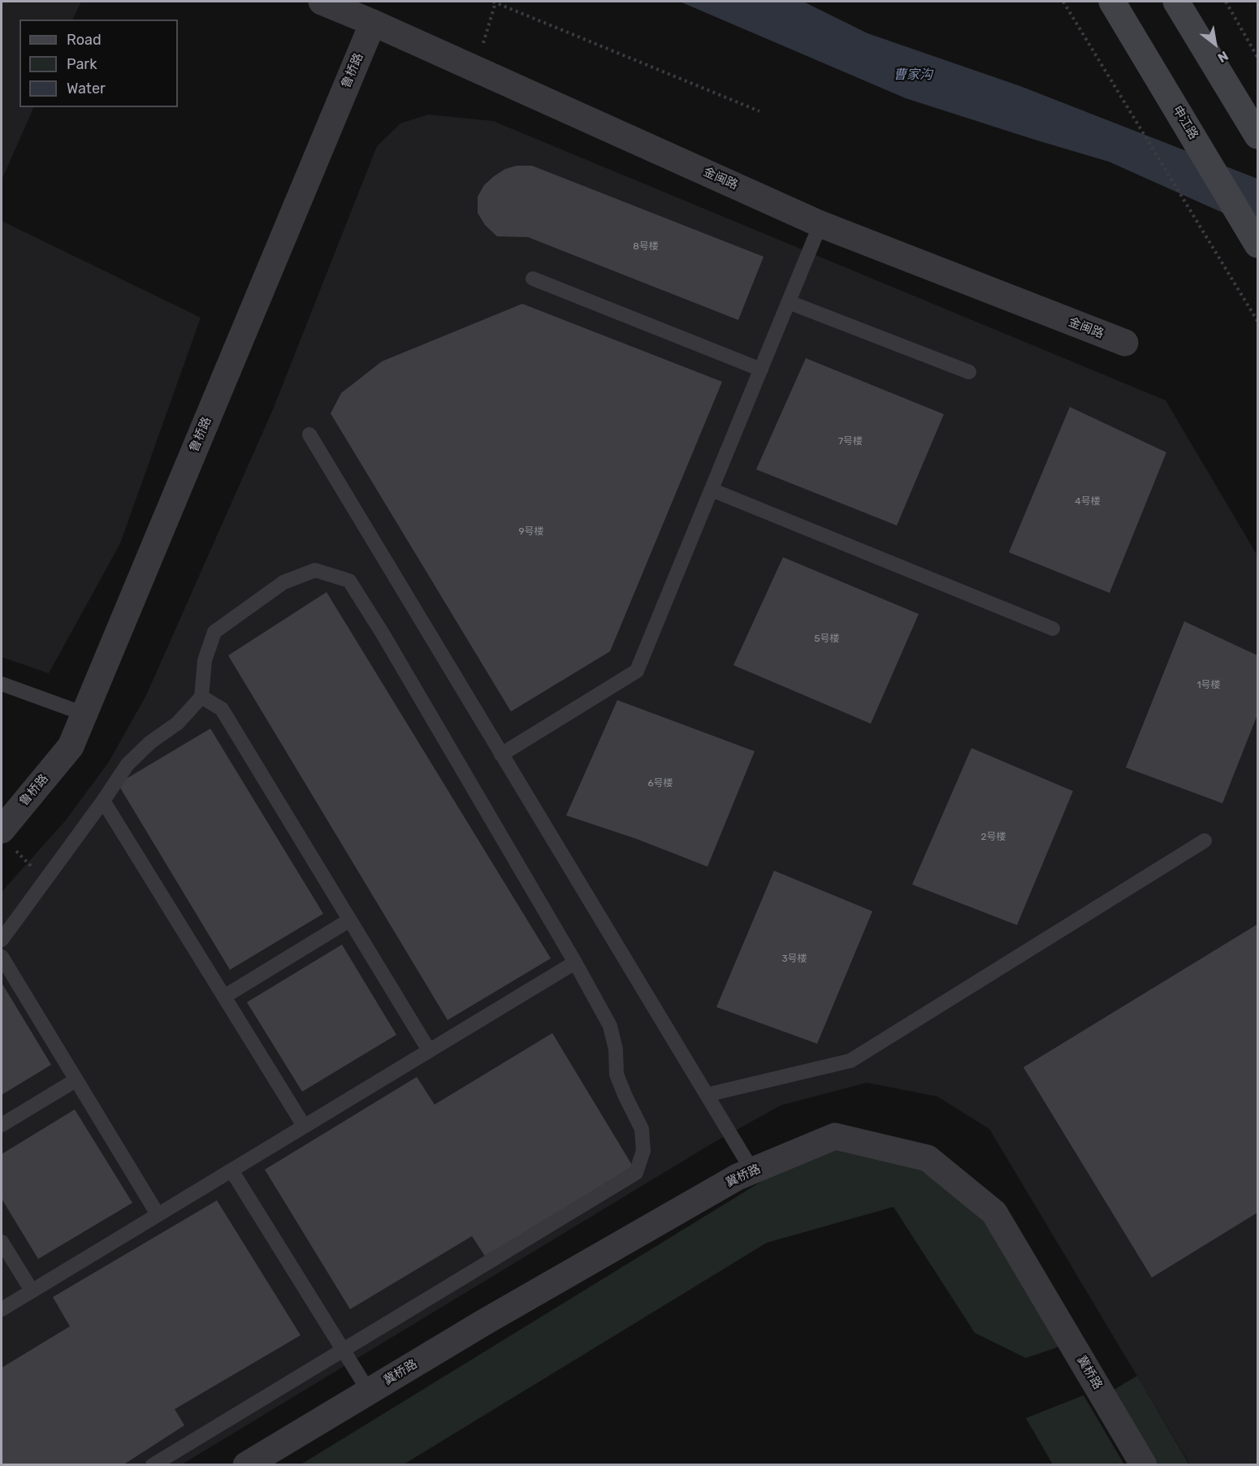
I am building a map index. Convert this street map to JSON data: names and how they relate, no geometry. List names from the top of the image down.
{
  "streets": {
    "main road": ["申江路"],
    "street": ["鲁桥路", "金闽路", "冀桥路"]
  },
  "crossings": [
    ["鲁桥路", "金闽路"]
  ],
  "water": ["曹家沟"],
  "house_numbers": [
    "8号楼",
    "7号楼",
    "4号楼",
    "9号楼",
    "5号楼",
    "1号楼",
    "6号楼",
    "2号楼",
    "3号楼"
  ],
  "legend": ["Road", "Park", "Water"],
  "north": "bottom right"
}
